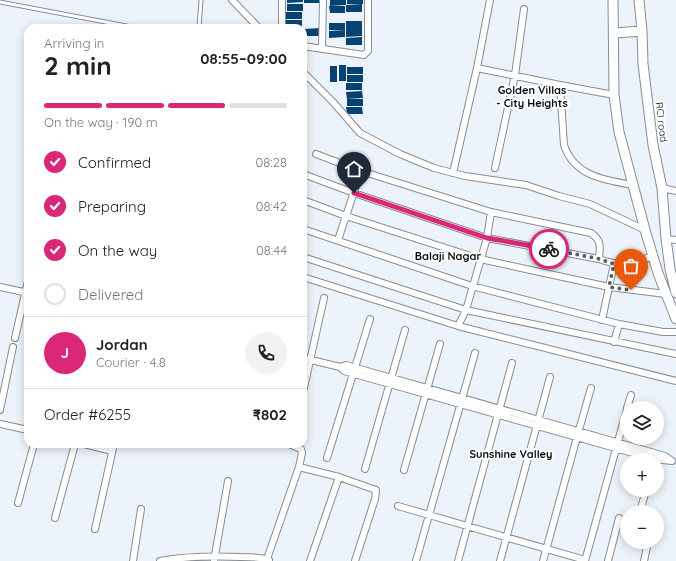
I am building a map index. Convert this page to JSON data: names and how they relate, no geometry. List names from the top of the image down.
{
  "streets": {
    "main road": ["RCI road"]
  },
  "districts": ["Golden Villas - City Heights", "Balaji Nagar", "Sunshine Valley"],
  "page": {
    "heading": ["2 min", "Arriving in", "08:55–09:00"],
    "panel": [
      "Jordan",
      "Courier · 4.8",
      "Order #6255",
      "₹802"
    ],
    "bar": "On the way · 190 m",
    "list": [
      ["Confirmed", "08:28"],
      ["Preparing", "08:42"],
      ["On the way", "08:44"],
      "Delivered"
    ],
    "round": "J",
    "map_buttons": ["+", "−"]
  }
}
